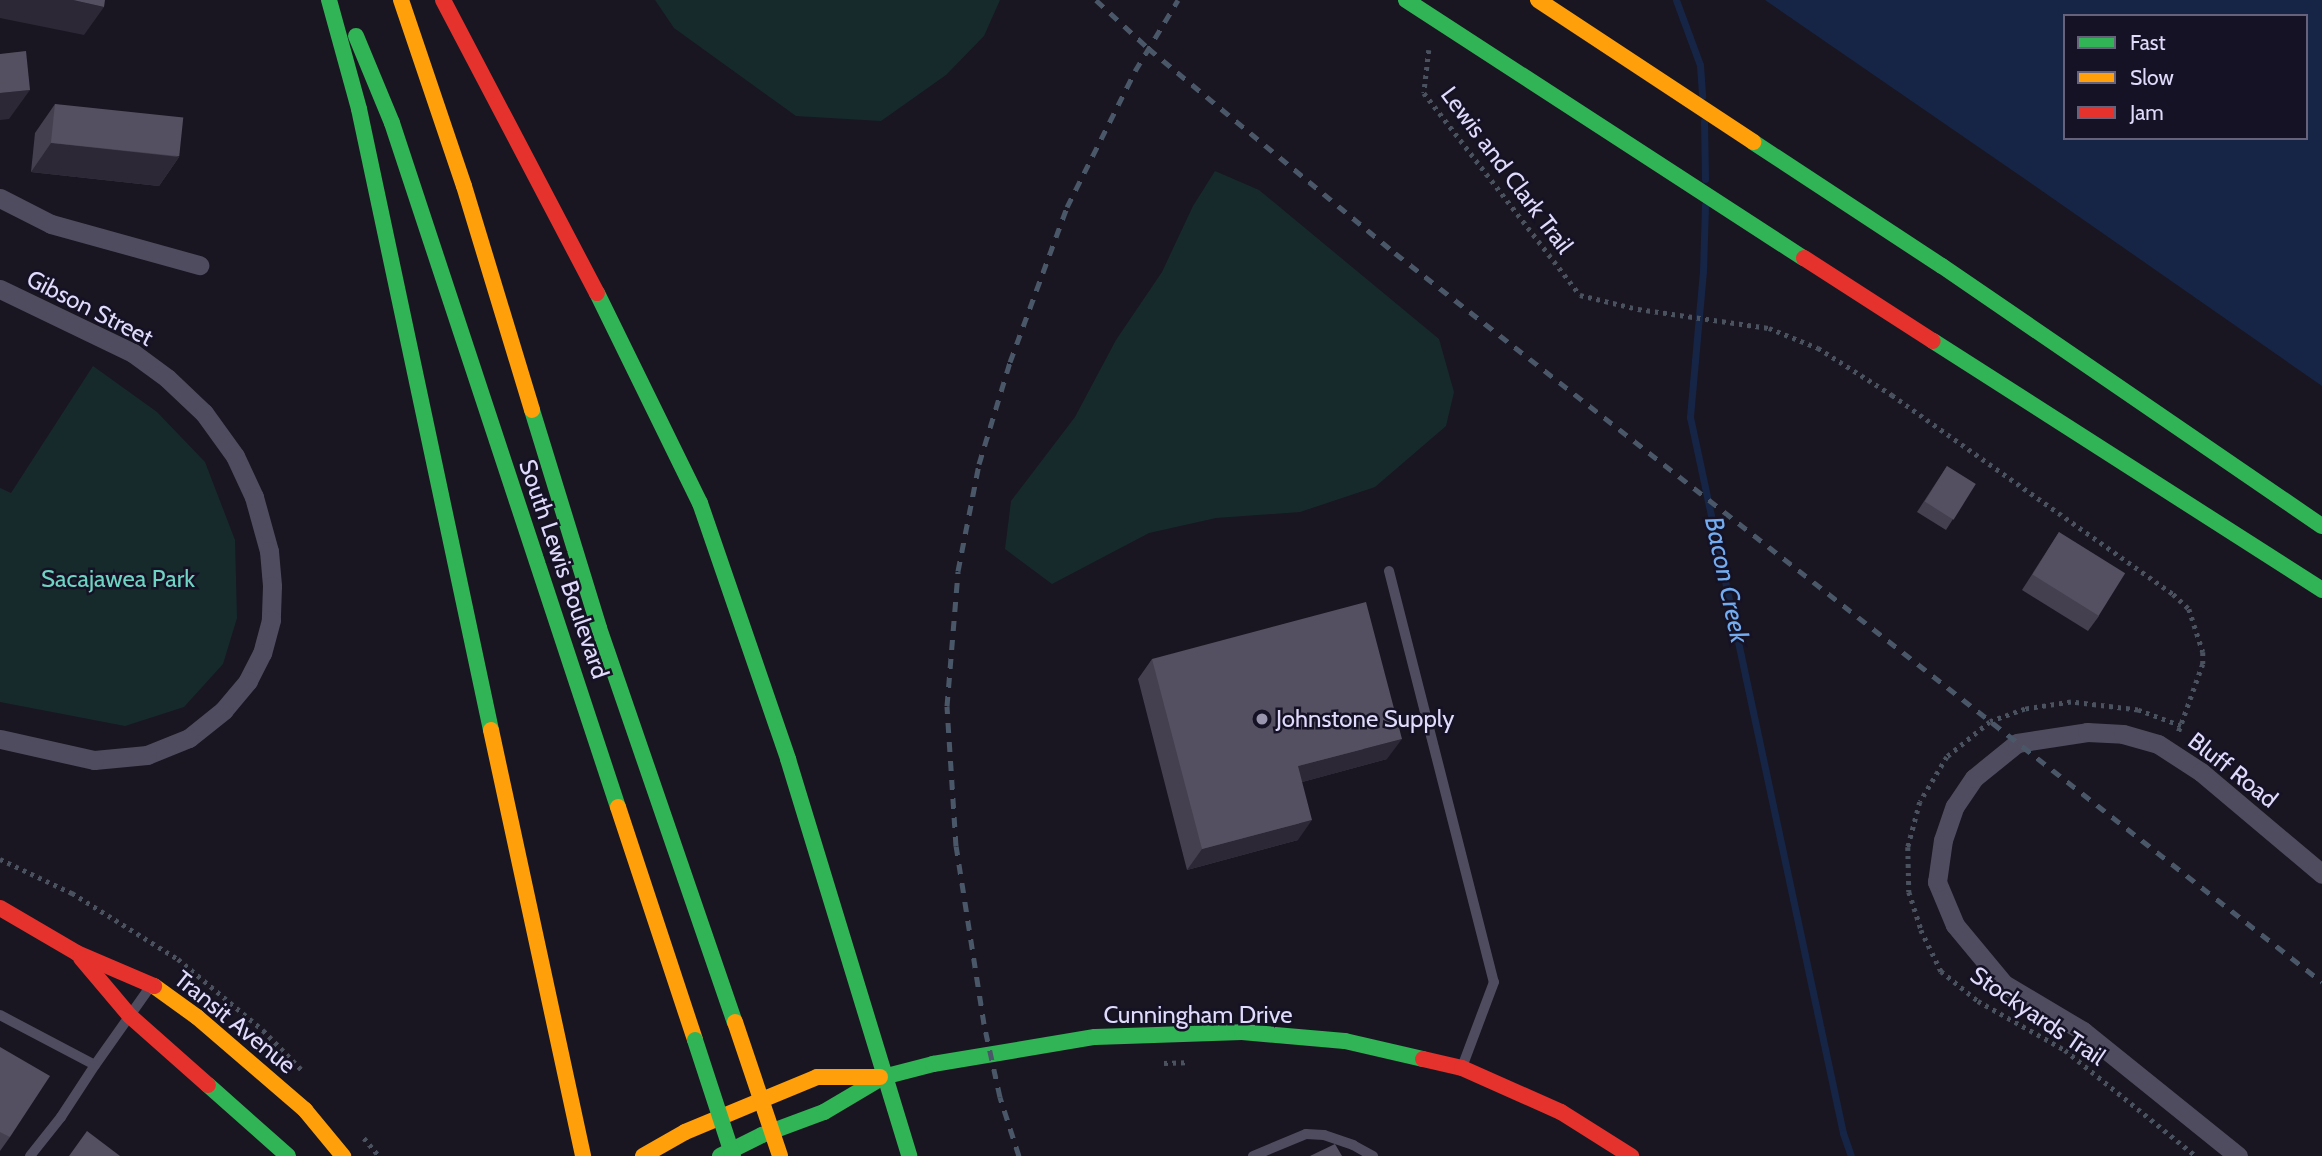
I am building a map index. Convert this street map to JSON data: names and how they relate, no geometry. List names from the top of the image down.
{
  "streets": {
    "main road": ["South Lewis Boulevard", "Cunningham Drive", "Transit Avenue"],
    "street": ["Gibson Street", "Bluff Road"],
    "path": ["Lewis and Clark Trail", "Stockyards Trail"]
  },
  "crossings": [
    ["Lewis and Clark Trail", "Stockyards Trail"]
  ],
  "water": ["Bacon Creek"],
  "parks": ["Sacajawea Park"],
  "places": ["Johnstone Supply"],
  "legend": ["Fast", "Slow", "Jam"]
}
